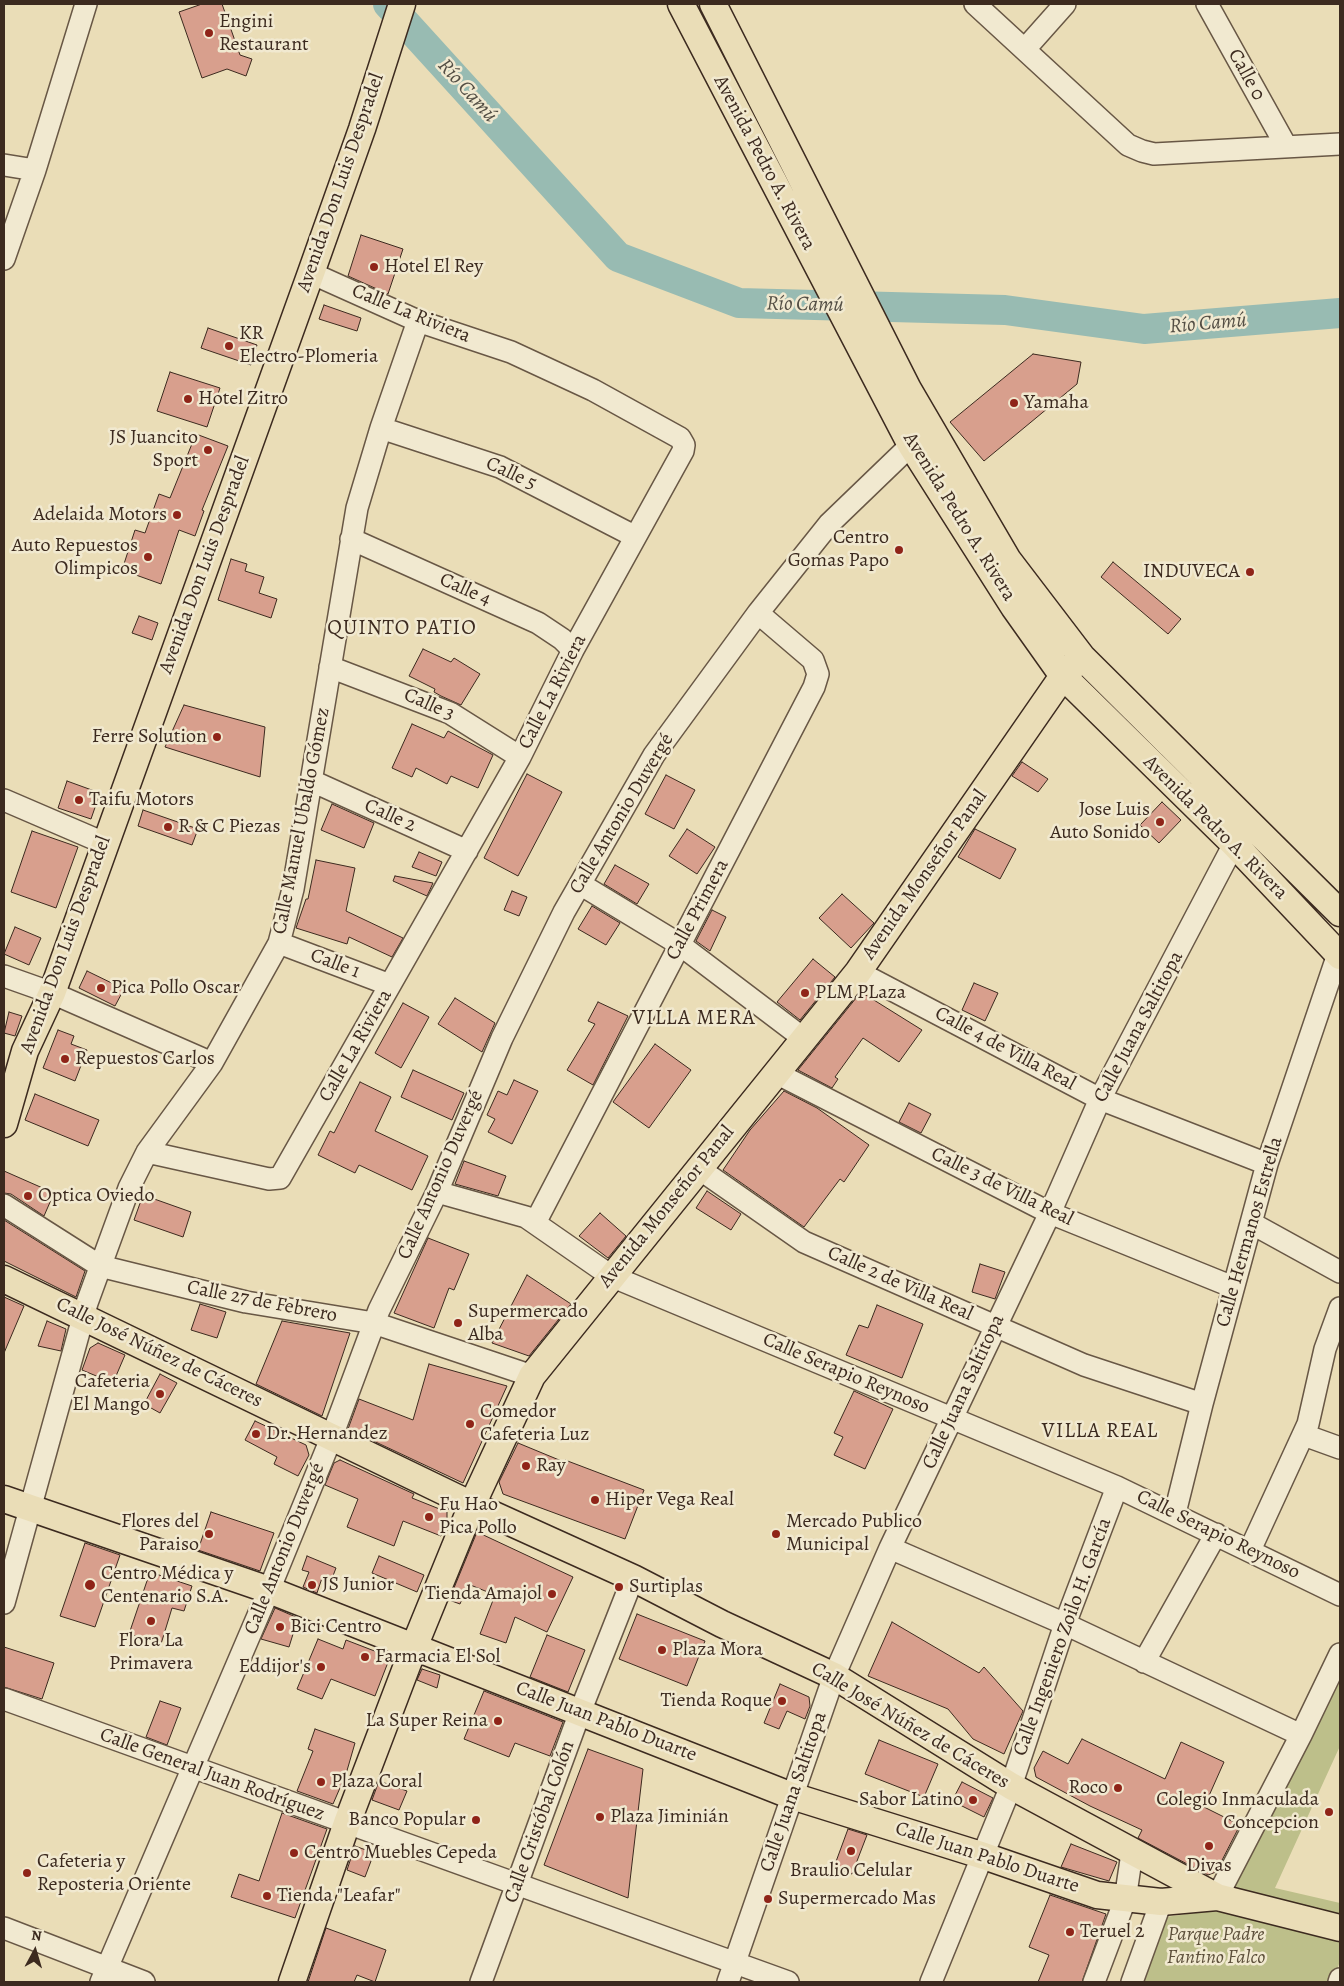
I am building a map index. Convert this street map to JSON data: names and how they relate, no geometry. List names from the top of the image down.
{
  "streets": {
    "main road": [
      "Avenida Pedro A. Rivera",
      "Avenida Don Luis Despradel",
      "Avenida Monseñor Panal",
      "Calle José Núñez de Cáceres",
      "Calle Juan Pablo Duarte"
    ],
    "street": [
      "Calle 0",
      "Calle La Riviera",
      "Calle 5",
      "Calle 4",
      "Calle 3",
      "Calle Antonio Duvergé",
      "Calle 2",
      "Calle Manuel Ubaldo Gómez",
      "Calle Primera",
      "Calle 1",
      "Calle Juana Saltitopa",
      "Calle 4 de Villa Real",
      "Calle 3 de Villa Real",
      "Calle Hermanos Estrella",
      "Calle 2 de Villa Real",
      "Calle 27 de Febrero",
      "Calle Serapio Reynoso",
      "Calle Ingeniero Zoilo H. García",
      "Calle General Juan Rodríguez",
      "Calle Cristóbal Colón"
    ]
  },
  "crossings": [
    ["Avenida Pedro A. Rivera", "Calle Antonio Duvergé"],
    ["Avenida Pedro A. Rivera", "Avenida Monseñor Panal"],
    ["Avenida Pedro A. Rivera", "Calle Juana Saltitopa"],
    ["Avenida Pedro A. Rivera", "Calle Hermanos Estrella"],
    ["Avenida Don Luis Despradel", "Calle La Riviera"],
    ["Calle La Riviera", "Calle 5"],
    ["Calle La Riviera", "Calle 4"],
    ["Calle La Riviera", "Calle 3"],
    ["Calle La Riviera", "Calle 2"],
    ["Calle La Riviera", "Calle Manuel Ubaldo Gómez"],
    ["Calle La Riviera", "Calle 1"],
    ["Calle 5", "Calle Manuel Ubaldo Gómez"],
    ["Calle 4", "Calle Manuel Ubaldo Gómez"],
    ["Calle 3", "Calle Manuel Ubaldo Gómez"],
    ["Calle Antonio Duvergé", "Calle Primera"],
    ["Calle Antonio Duvergé", "Calle 27 de Febrero"],
    ["Calle Antonio Duvergé", "Calle José Núñez de Cáceres"],
    ["Calle Antonio Duvergé", "Calle Serapio Reynoso"],
    ["Calle Antonio Duvergé", "Calle Juan Pablo Duarte"],
    ["Calle Antonio Duvergé", "Calle General Juan Rodríguez"],
    ["Calle 2", "Calle Manuel Ubaldo Gómez"],
    ["Calle Manuel Ubaldo Gómez", "Calle 1"],
    ["Calle Manuel Ubaldo Gómez", "Calle 27 de Febrero"],
    ["Calle Manuel Ubaldo Gómez", "Calle José Núñez de Cáceres"],
    ["Calle Manuel Ubaldo Gómez", "Calle Juan Pablo Duarte"],
    ["Avenida Monseñor Panal", "Calle 4 de Villa Real"],
    ["Avenida Monseñor Panal", "Calle 3 de Villa Real"],
    ["Avenida Monseñor Panal", "Calle 2 de Villa Real"],
    ["Avenida Monseñor Panal", "Calle 27 de Febrero"],
    ["Avenida Monseñor Panal", "Calle José Núñez de Cáceres"],
    ["Avenida Monseñor Panal", "Calle Serapio Reynoso"],
    ["Avenida Monseñor Panal", "Calle Juan Pablo Duarte"],
    ["Avenida Monseñor Panal", "Calle General Juan Rodríguez"],
    ["Calle Primera", "Calle Serapio Reynoso"],
    ["Calle Juana Saltitopa", "Calle 4 de Villa Real"],
    ["Calle Juana Saltitopa", "Calle 3 de Villa Real"],
    ["Calle Juana Saltitopa", "Calle 2 de Villa Real"],
    ["Calle Juana Saltitopa", "Calle José Núñez de Cáceres"],
    ["Calle Juana Saltitopa", "Calle Serapio Reynoso"],
    ["Calle Juana Saltitopa", "Calle Juan Pablo Duarte"],
    ["Calle Juana Saltitopa", "Calle General Juan Rodríguez"],
    ["Calle 4 de Villa Real", "Calle Hermanos Estrella"],
    ["Calle 3 de Villa Real", "Calle Hermanos Estrella"],
    ["Calle Hermanos Estrella", "Calle 2 de Villa Real"],
    ["Calle Hermanos Estrella", "Calle Serapio Reynoso"],
    ["Calle José Núñez de Cáceres", "Calle Ingeniero Zoilo H. García"],
    ["Calle José Núñez de Cáceres", "Calle Juan Pablo Duarte"],
    ["Calle José Núñez de Cáceres", "Calle Cristóbal Colón"],
    ["Calle Serapio Reynoso", "Calle Ingeniero Zoilo H. García"],
    ["Calle Ingeniero Zoilo H. García", "Calle Juan Pablo Duarte"],
    ["Calle Juan Pablo Duarte", "Calle Cristóbal Colón"],
    ["Calle General Juan Rodríguez", "Calle Cristóbal Colón"]
  ],
  "districts": ["QUINTO PATIO", "VILLA MERA", "VILLA REAL"],
  "water": ["Río Camú"],
  "parks": ["Parque Padre Fantino Falco"],
  "places": [
    "Engini Restaurant",
    "Hotel El Rey",
    "KR Electro-Plomeria",
    "Hotel Zitro",
    "Yamaha",
    "JS Juancito Sport",
    "Adelaida Motors",
    "Centro Gomas Papo",
    "Auto Repuestos Olimpicos",
    "INDUVECA",
    "Ferre Solution",
    "Taifu Motors",
    "Jose Luis Auto Sonido",
    "R & C Piezas",
    "Pica Pollo Oscar",
    "PLM PLaza",
    "Repuestos Carlos",
    "Optica Oviedo",
    "Supermercado Alba",
    "Cafeteria El Mango",
    "Comedor Cafeteria Luz",
    "Dr. Hernandez",
    "Ray",
    "Hiper Vega Real",
    "Fu Hao Pica Pollo",
    "Flores del Paraiso",
    "Mercado Publico Municipal",
    "Centro Médica y Centenario S.A.",
    "JS Junior",
    "Surtiplas",
    "Tienda Amajol",
    "Flora La Primavera",
    "Bici Centro",
    "Plaza Mora",
    "Farmacia El Sol",
    "Eddijor's",
    "Tienda Roque",
    "La Super Reina",
    "Plaza Coral",
    "Roco",
    "Sabor Latino",
    "Colegio Inmaculada Concepcion",
    "Plaza Jiminián",
    "Banco Popular",
    "Divas",
    "Braulio Celular",
    "Centro Muebles Cepeda",
    "Cafeteria y Reposteria Oriente",
    "Tienda \"Leafar\"",
    "Supermercado Mas",
    "Teruel 2"
  ],
  "north": "top"
}
